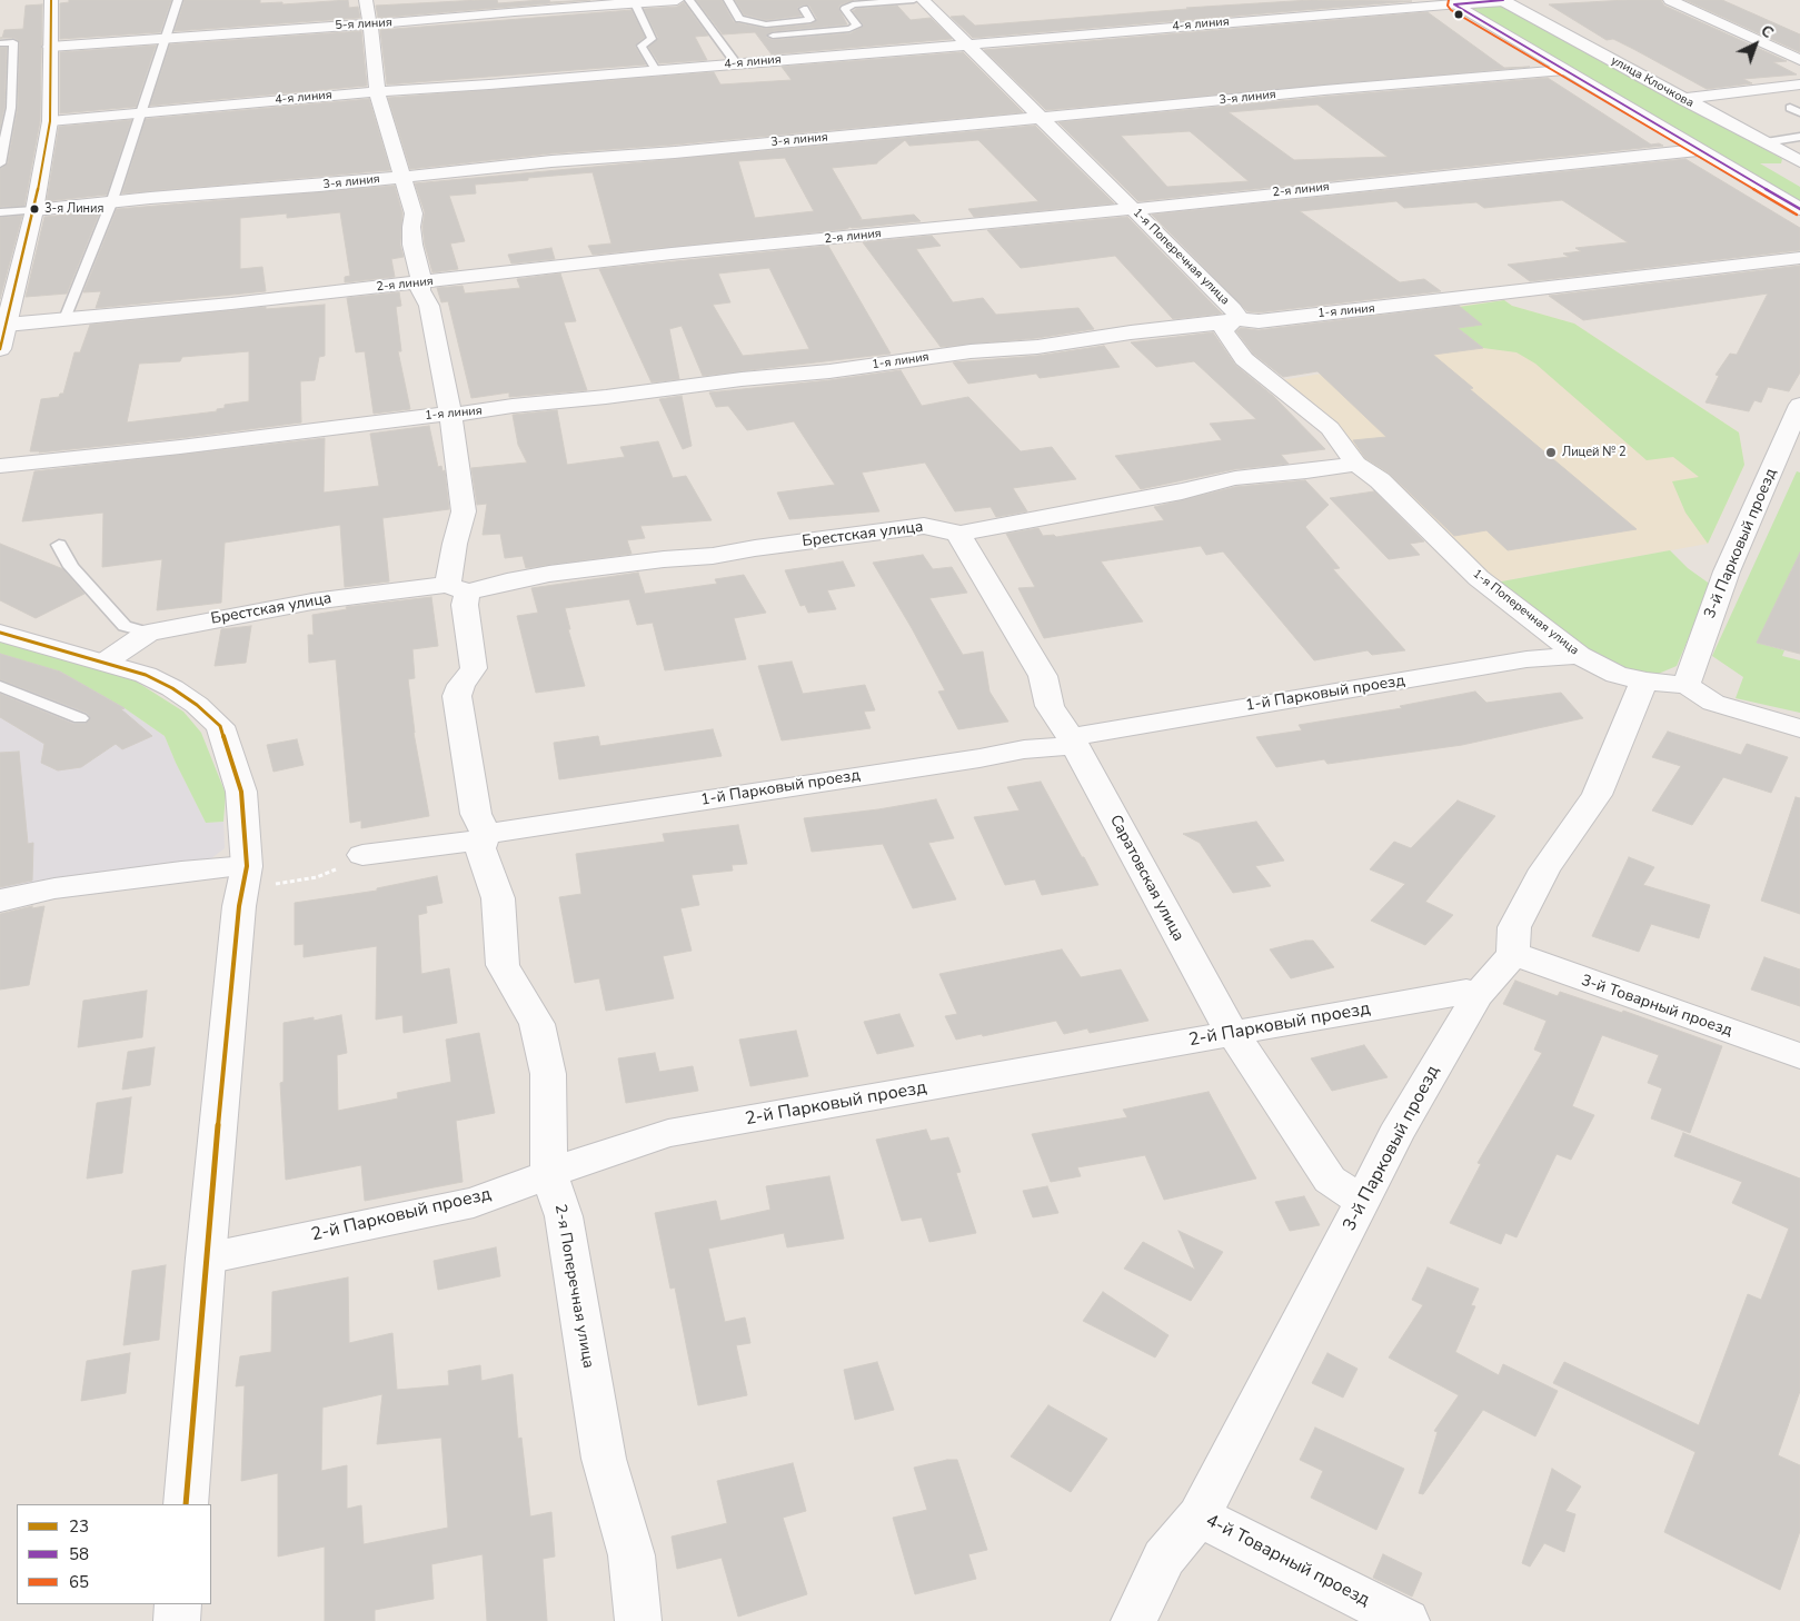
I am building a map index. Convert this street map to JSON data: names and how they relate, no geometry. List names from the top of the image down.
{
  "streets": {
    "street": [
      "5-я линия",
      "4-я линия",
      "улица Клочкова",
      "3-я линия",
      "2-я линия",
      "1-я Поперечная улица",
      "1-я линия",
      "Брестская улица",
      "3-й Парковый проезд",
      "1-й Парковый проезд",
      "Саратовская улица",
      "3-й Товарный проезд",
      "2-й Парковый проезд",
      "2-я Поперечная улица",
      "4-й Товарный проезд"
    ]
  },
  "crossings": [
    ["5-я линия", "2-я Поперечная улица"],
    ["4-я линия", "улица Клочкова"],
    ["4-я линия", "1-я Поперечная улица"],
    ["4-я линия", "2-я Поперечная улица"],
    ["3-я линия", "1-я Поперечная улица"],
    ["3-я линия", "2-я Поперечная улица"],
    ["2-я линия", "1-я Поперечная улица"],
    ["2-я линия", "2-я Поперечная улица"],
    ["1-я Поперечная улица", "1-я линия"],
    ["1-я Поперечная улица", "Брестская улица"],
    ["1-я Поперечная улица", "3-й Парковый проезд"],
    ["1-я Поперечная улица", "1-й Парковый проезд"],
    ["1-я линия", "2-я Поперечная улица"],
    ["Брестская улица", "Саратовская улица"],
    ["Брестская улица", "2-я Поперечная улица"],
    ["3-й Парковый проезд", "Саратовская улица"],
    ["3-й Парковый проезд", "3-й Товарный проезд"],
    ["3-й Парковый проезд", "2-й Парковый проезд"],
    ["3-й Парковый проезд", "4-й Товарный проезд"],
    ["1-й Парковый проезд", "Саратовская улица"],
    ["1-й Парковый проезд", "2-я Поперечная улица"],
    ["Саратовская улица", "2-й Парковый проезд"],
    ["2-й Парковый проезд", "2-я Поперечная улица"]
  ],
  "places": ["3-я Линия", "Лицей № 2"],
  "lines": ["transit line 23", "transit line 58", "transit line 65"],
  "legend": ["23", "58", "65"],
  "north": "top right"
}
